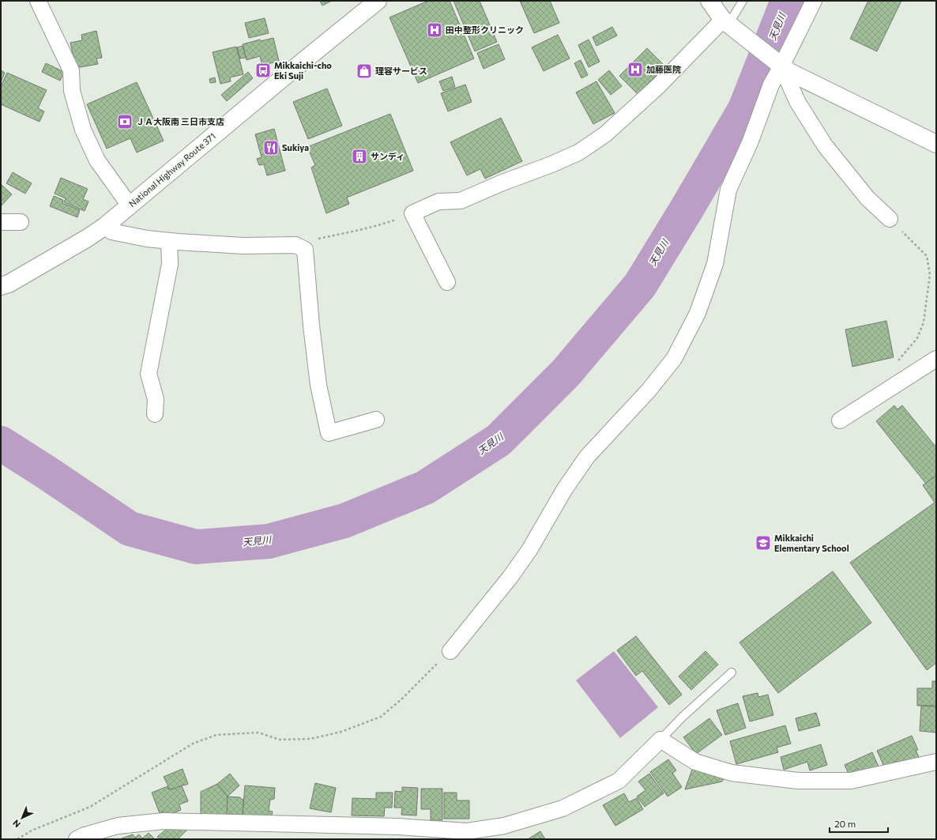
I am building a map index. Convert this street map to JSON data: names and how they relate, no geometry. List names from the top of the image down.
{
  "streets": {
    "main road": ["National Highway Route 371"]
  },
  "water": ["天見川"],
  "places": {
    "hospital": ["田中整形クリニック", "加藤医院"],
    "bus stop": ["Mikkaichi-cho Eki Suji"],
    "shop": ["理容サービス"],
    "bank": ["ＪＡ大阪南 三日市支店"],
    "restaurant": ["Sukiya"],
    "building": ["サンディ"],
    "school or university": ["Mikkaichi Elementary School"]
  },
  "scale_bar": "20 m",
  "north": "bottom left"
}
